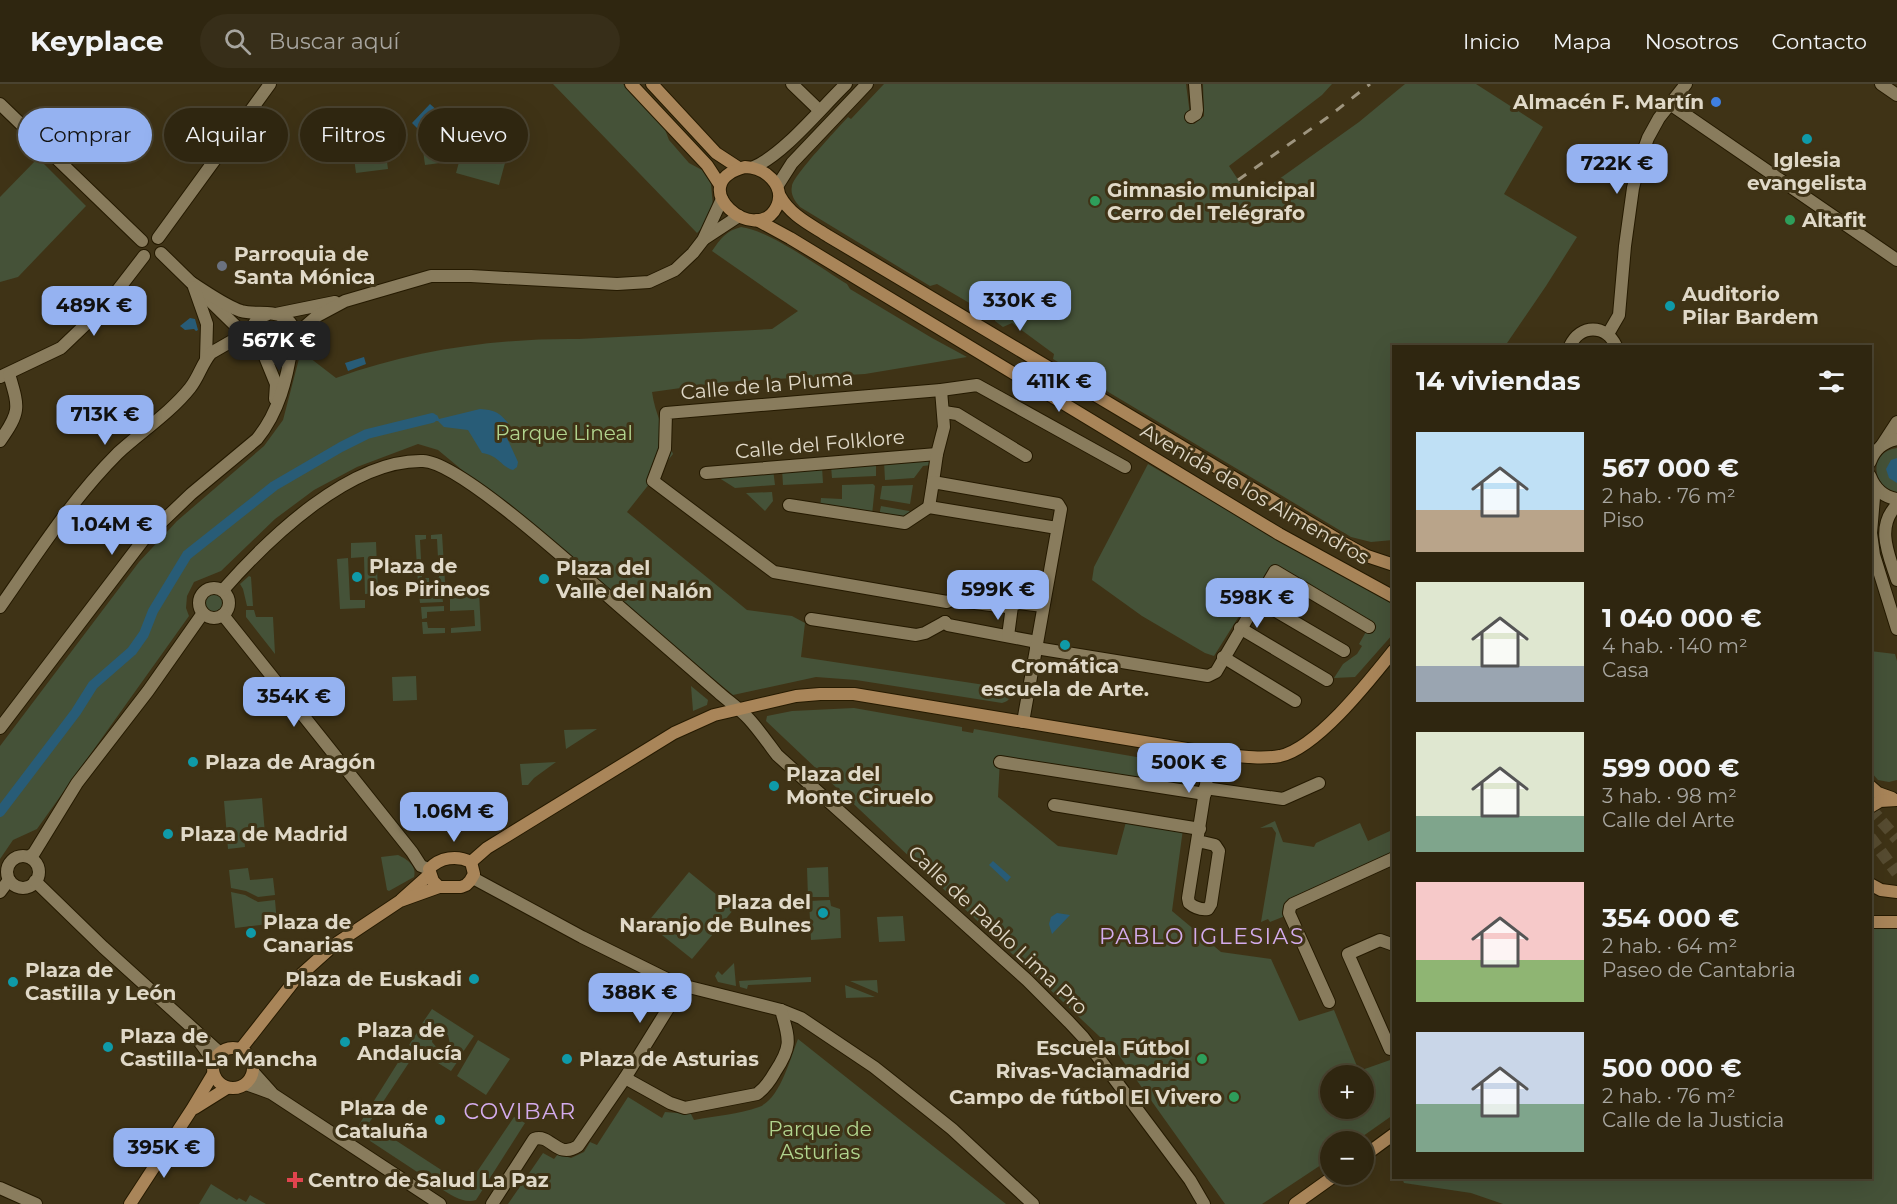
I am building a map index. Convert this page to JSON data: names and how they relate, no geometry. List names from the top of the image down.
{
  "streets": {
    "street": [
      "Calle de la Pluma",
      "Calle del Folklore",
      "Avenida de los Almendros",
      "Calle de Pablo Lima Pro"
    ]
  },
  "districts": ["PABLO IGLESIAS", "COVIBAR"],
  "parks": ["Parque Lineal", "Parque de Asturias"],
  "places": {
    "other": [
      "Almacén F. Martín",
      "Iglesia evangelista",
      "Gimnasio municipal Cerro del Telégrafo",
      "Altafit",
      "Parroquia de Santa Mónica",
      "Auditorio Pilar Bardem",
      "Plaza de los Pirineos",
      "Plaza del Valle del Nalón",
      "Cromática escuela de Arte.",
      "Plaza de Aragón",
      "Plaza del Monte Ciruelo",
      "Plaza de Madrid",
      "Plaza del Naranjo de Bulnes",
      "Plaza de Canarias",
      "Plaza de Euskadi",
      "Plaza de Castilla y León",
      "Plaza de Andalucía",
      "Plaza de Castilla-La Mancha",
      "Plaza de Asturias",
      "Escuela Fútbol Rivas-Vaciamadrid",
      "Campo de fútbol El Vivero",
      "Plaza de Cataluña"
    ],
    "health": ["Centro de Salud La Paz"]
  },
  "page": {
    "header": "Keyplace",
    "search": "Buscar aquí",
    "nav": [
      "Inicio",
      "Mapa",
      "Nosotros",
      "Contacto"
    ],
    "chip": [
      "Comprar",
      "Alquilar",
      "Filtros",
      "Nuevo"
    ],
    "price": [
      "722K €",
      "330K €",
      "489K €",
      "567K €",
      "411K €",
      "713K €",
      "1.04M €",
      "599K €",
      "598K €",
      "354K €",
      "500K €",
      "1.06M €",
      "388K €",
      "395K €"
    ],
    "heading": "14 viviendas",
    "list": [
      {
        "name": "567 000 €",
        "note": "2 hab. · 76 m² · Piso"
      },
      {
        "name": "1 040 000 €",
        "note": "4 hab. · 140 m² · Casa"
      },
      {
        "name": "599 000 €",
        "note": "3 hab. · 98 m² · Calle del Arte"
      },
      {
        "name": "354 000 €",
        "note": "2 hab. · 64 m² · Paseo de Cantabria"
      },
      {
        "name": "500 000 €",
        "note": "2 hab. · 76 m² · Calle de la Justicia"
      }
    ],
    "map_buttons": ["+", "−"]
  }
}
